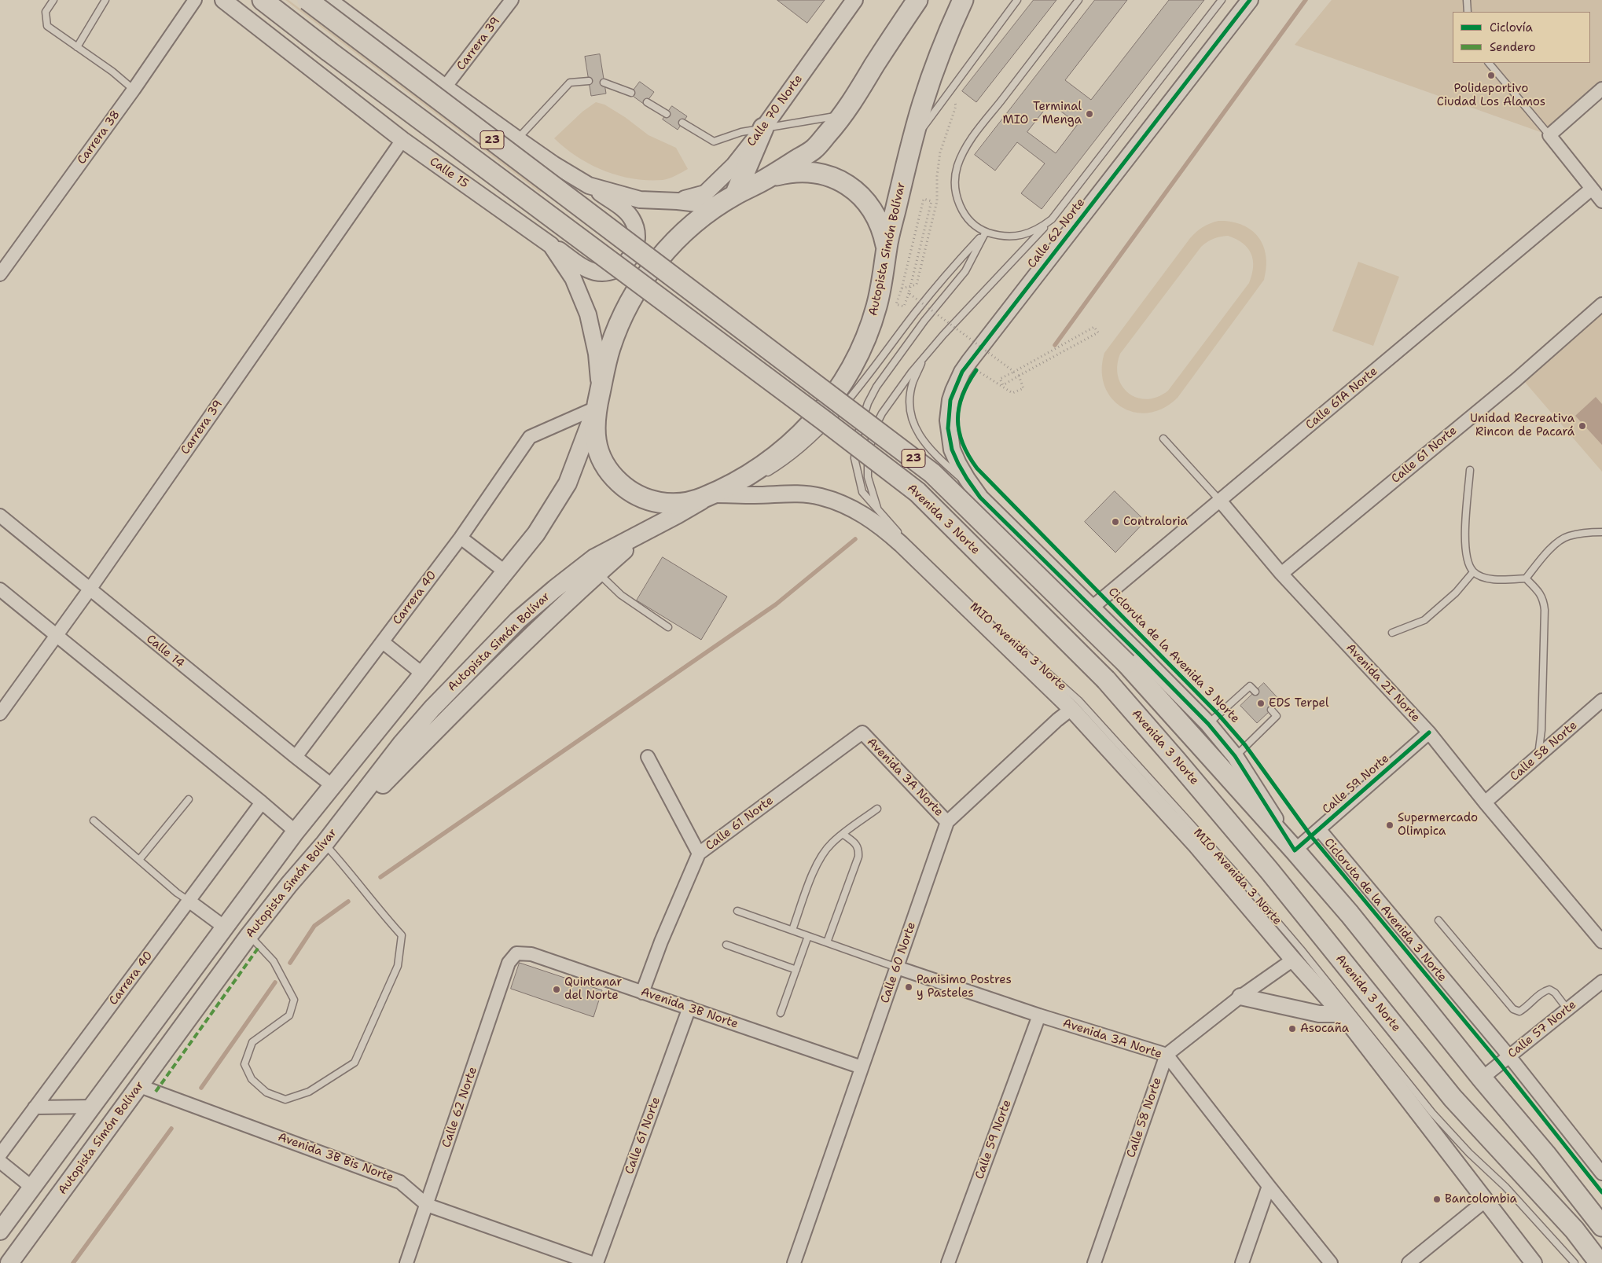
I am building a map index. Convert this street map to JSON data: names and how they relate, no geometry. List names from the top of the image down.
{
  "streets": {
    "main road": ["23", "Autopista Simón Bolívar", "Avenida 3 Norte"],
    "street": [
      "Carrera 39",
      "Calle 70 Norte",
      "Carrera 38",
      "Calle 15",
      "Calle 62 Norte",
      "Calle 61A Norte",
      "Calle 61 Norte",
      "Carrera 40",
      "Calle 14",
      "Avenida 2I Norte",
      "Calle 58 Norte",
      "Avenida 3A Norte",
      "Calle 59 Norte",
      "Calle 60 Norte",
      "Avenida 3B Norte",
      "Calle 57 Norte",
      "Avenida 3B Bis Norte"
    ],
    "lane": ["MIO Avenida 3 Norte"],
    "cycle path": ["Cicloruta de la Avenida 3 Norte"]
  },
  "crossings": [
    ["Carrera 39", "Calle 15"],
    ["Carrera 39", "Calle 14"],
    ["23", "Calle 59 Norte"],
    ["Calle 15", "Autopista Simón Bolívar"],
    ["Calle 15", "Carrera 40"],
    ["Calle 62 Norte", "Avenida 3B Norte"],
    ["Calle 62 Norte", "Avenida 3B Bis Norte"],
    ["Autopista Simón Bolívar", "Carrera 40"],
    ["Autopista Simón Bolívar", "Calle 14"],
    ["Autopista Simón Bolívar", "Avenida 3B Bis Norte"],
    ["Calle 61A Norte", "Avenida 2I Norte"],
    ["Calle 61 Norte", "Avenida 2I Norte"],
    ["Calle 61 Norte", "Avenida 3A Norte"],
    ["Calle 61 Norte", "Avenida 3B Norte"],
    ["Carrera 40", "Calle 14"],
    ["Avenida 2I Norte", "Calle 58 Norte"],
    ["Avenida 2I Norte", "Calle 59 Norte"],
    ["Calle 58 Norte", "Avenida 3A Norte"],
    ["Avenida 3A Norte", "Calle 59 Norte"],
    ["Avenida 3A Norte", "Calle 60 Norte"],
    ["Calle 60 Norte", "Avenida 3B Norte"]
  ],
  "places": [
    "Polideportivo Ciudad Los Alamos",
    "Terminal MIO - Menga",
    "Unidad Recreativa Rincon de Pacará",
    "Contraloria",
    "EDS Terpel",
    "Supermercado Olimpica",
    "Panisimo Postres y Pasteles",
    "Quintanar del Norte",
    "Asocaña",
    "Bancolombia"
  ],
  "legend": ["Ciclovía", "Sendero"]
}
